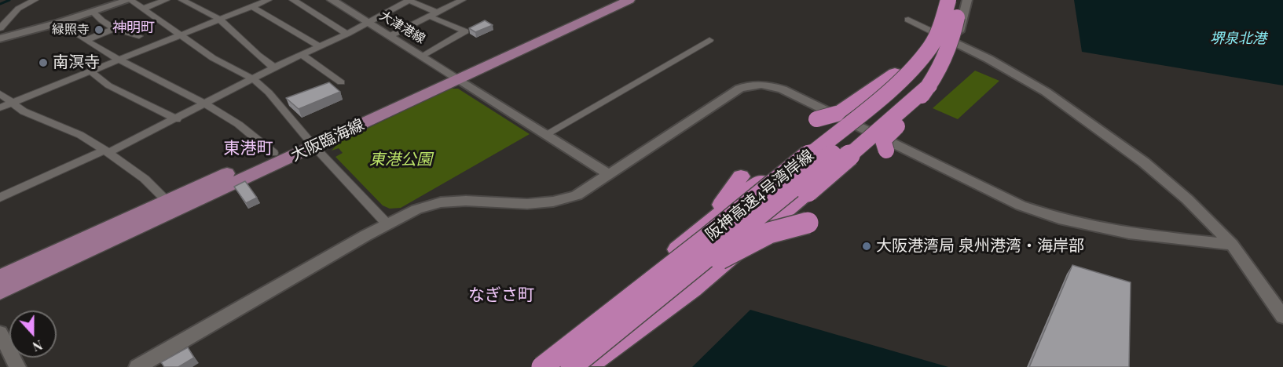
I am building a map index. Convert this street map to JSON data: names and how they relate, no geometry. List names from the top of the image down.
{
  "streets": {
    "highway": ["阪神高速4号湾岸線"],
    "main road": ["大津港線", "大阪臨海線"]
  },
  "crossings": [
    ["大津港線", "大阪臨海線"]
  ],
  "districts": ["神明町", "東港町", "なぎさ町"],
  "water": ["堺泉北港"],
  "parks": ["東港公園"],
  "places": ["緑照寺", "南溟寺", "大阪港湾局 泉州港湾・海岸部"],
  "north": "bottom"
}
